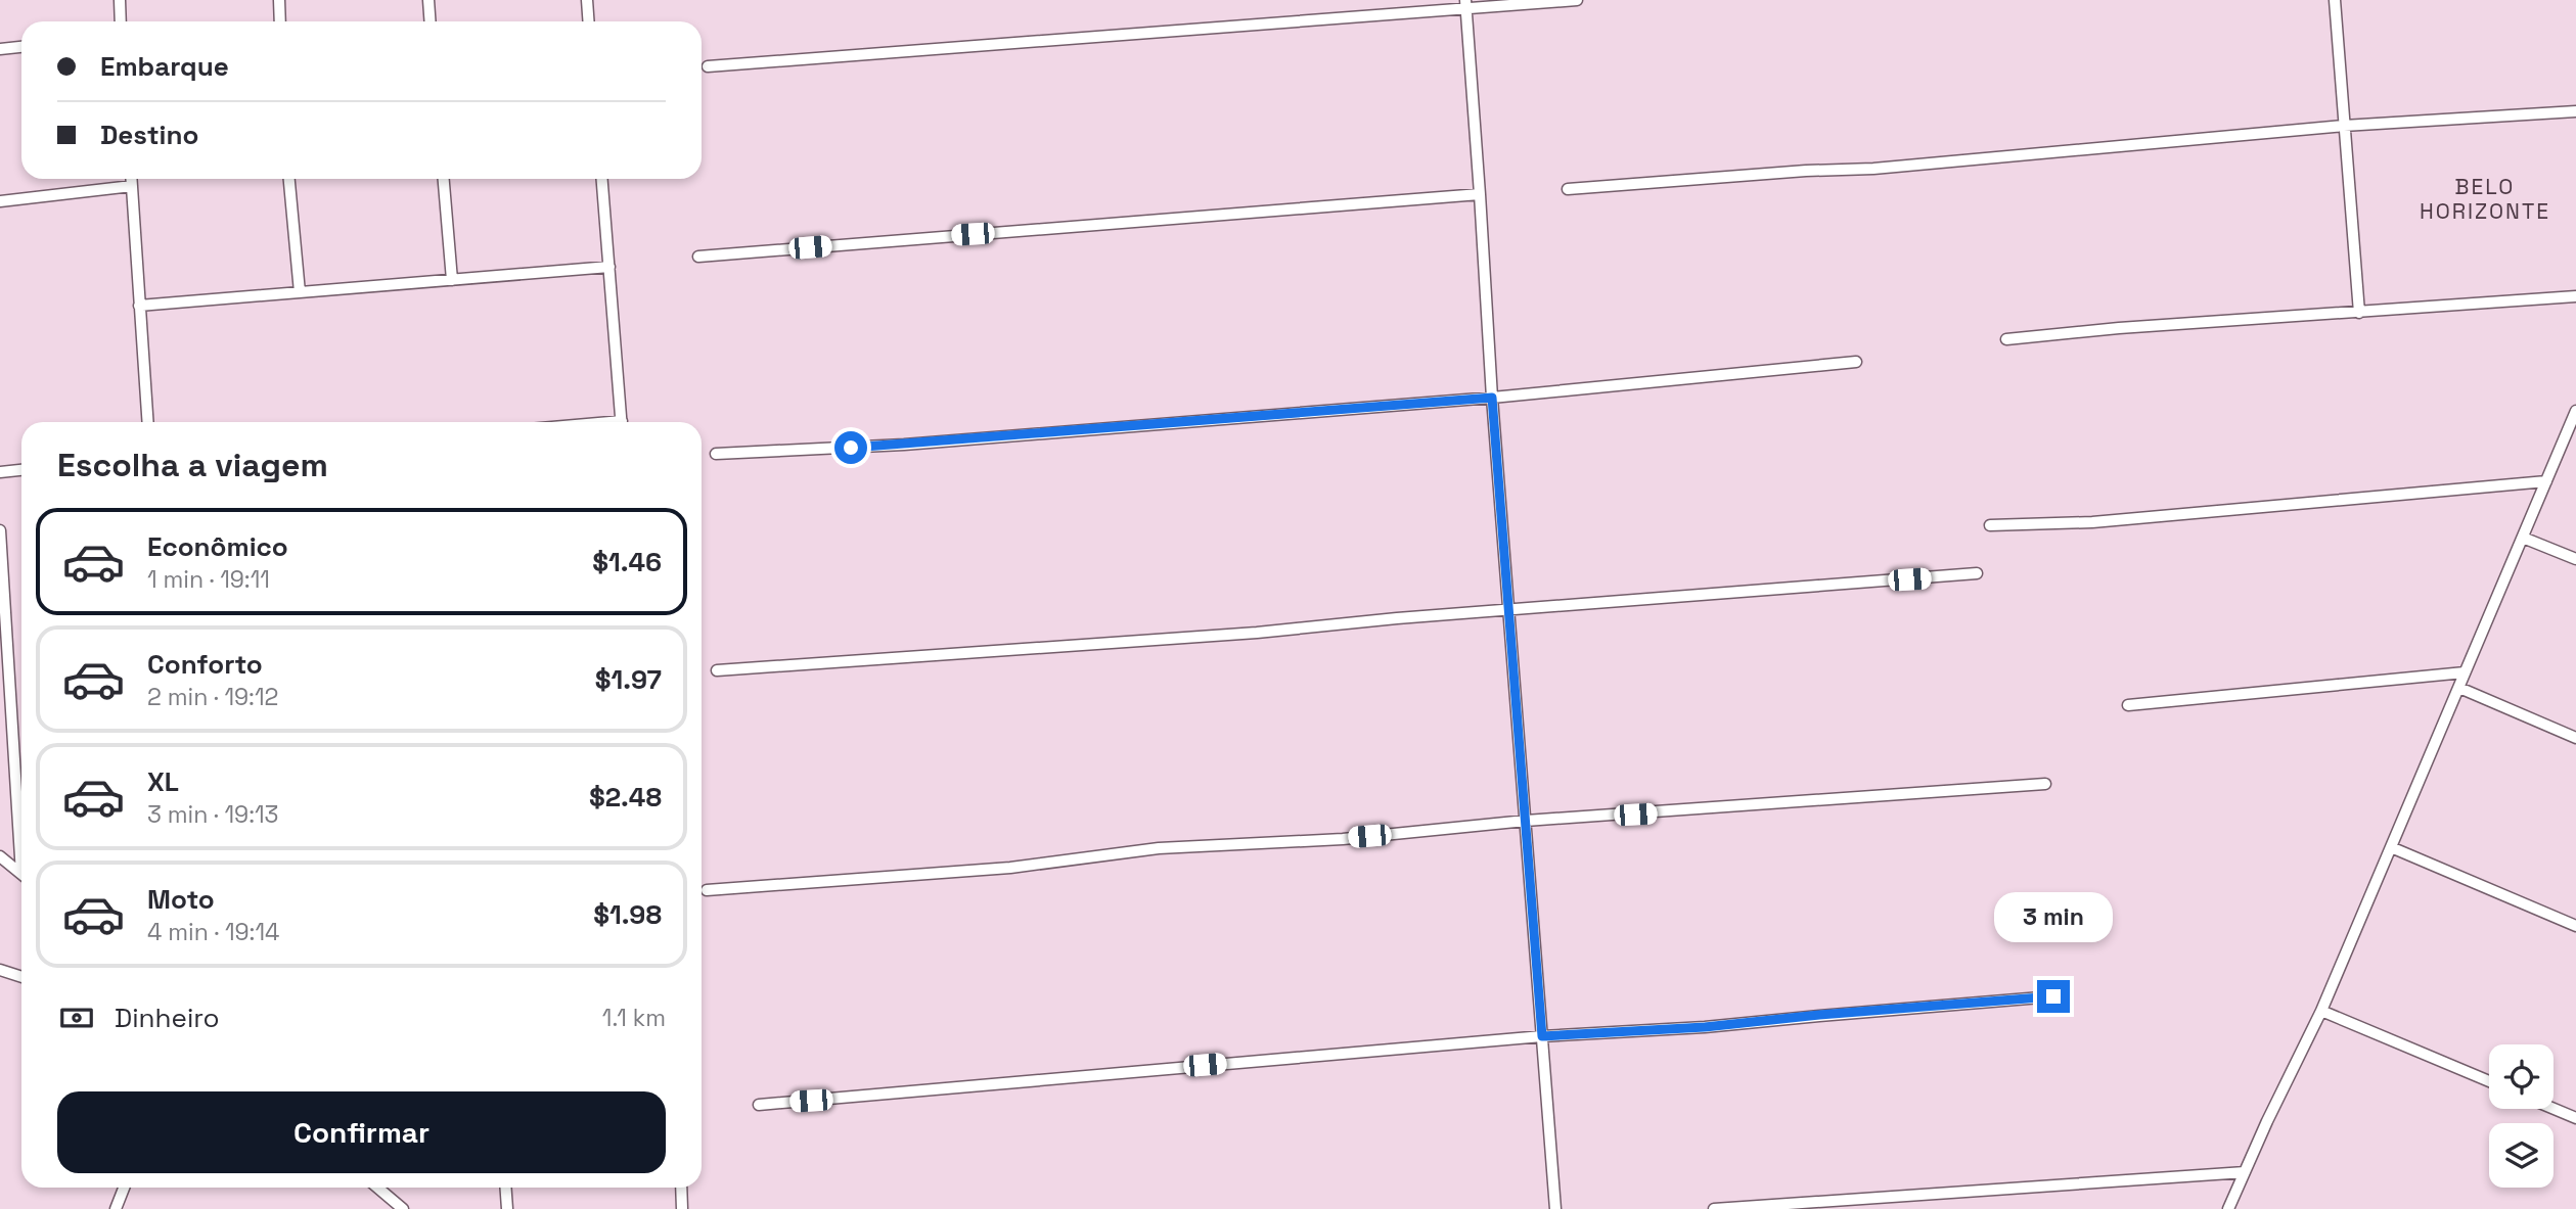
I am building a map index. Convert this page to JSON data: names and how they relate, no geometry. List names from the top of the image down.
{
  "districts": ["BELO HORIZONTE"],
  "page": {
    "banner": ["Embarque", "Destino"],
    "heading": "Escolha a viagem",
    "list": [
      {
        "name": "Econômico",
        "note": "1 min · 19:11",
        "value": "$1.46"
      },
      {
        "name": "Conforto",
        "note": "2 min · 19:12",
        "value": "$1.97"
      },
      {
        "name": "XL",
        "note": "3 min · 19:13",
        "value": "$2.48"
      },
      {
        "name": "Moto",
        "note": "4 min · 19:14",
        "value": "$1.98"
      }
    ],
    "bubble": "3 min",
    "pay": ["Dinheiro", "1.1 km"],
    "buttons": "Confirmar"
  }
}
